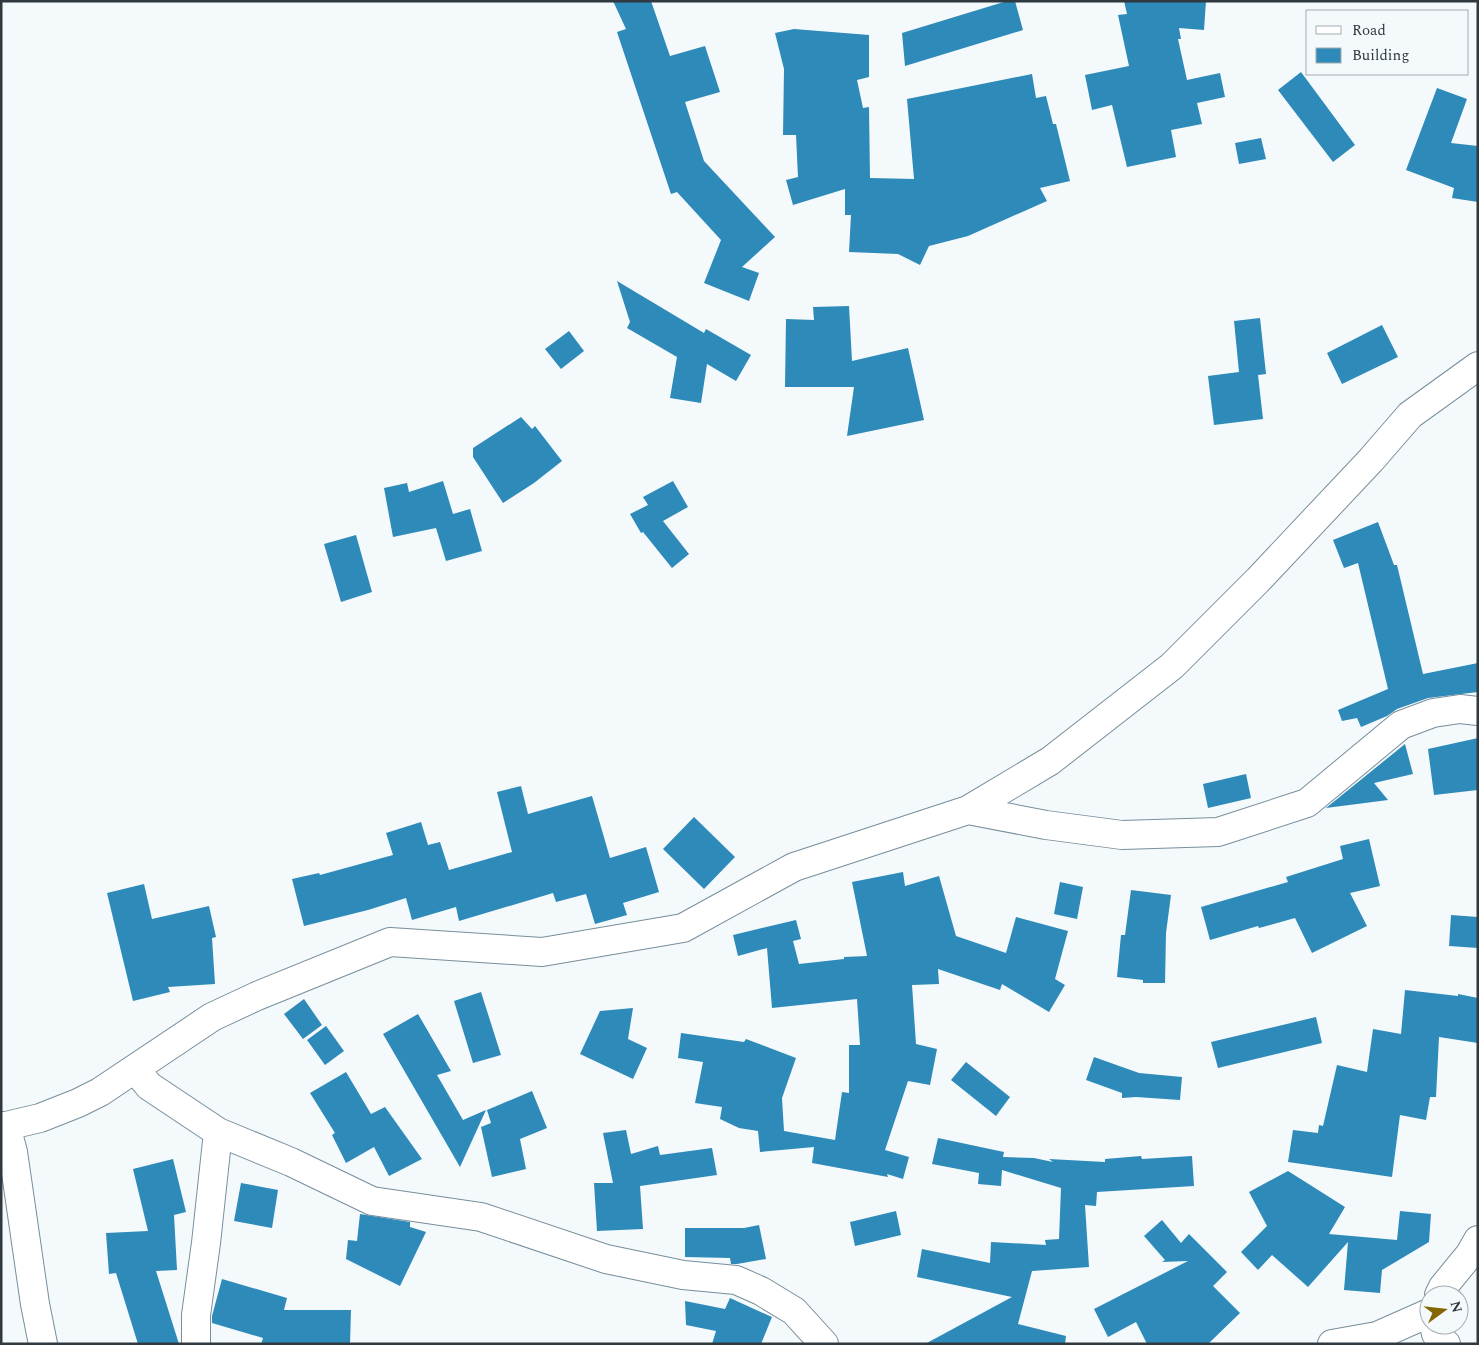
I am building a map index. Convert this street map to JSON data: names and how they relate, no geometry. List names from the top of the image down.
{
  "legend": ["Road", "Building"],
  "north": "right"
}
